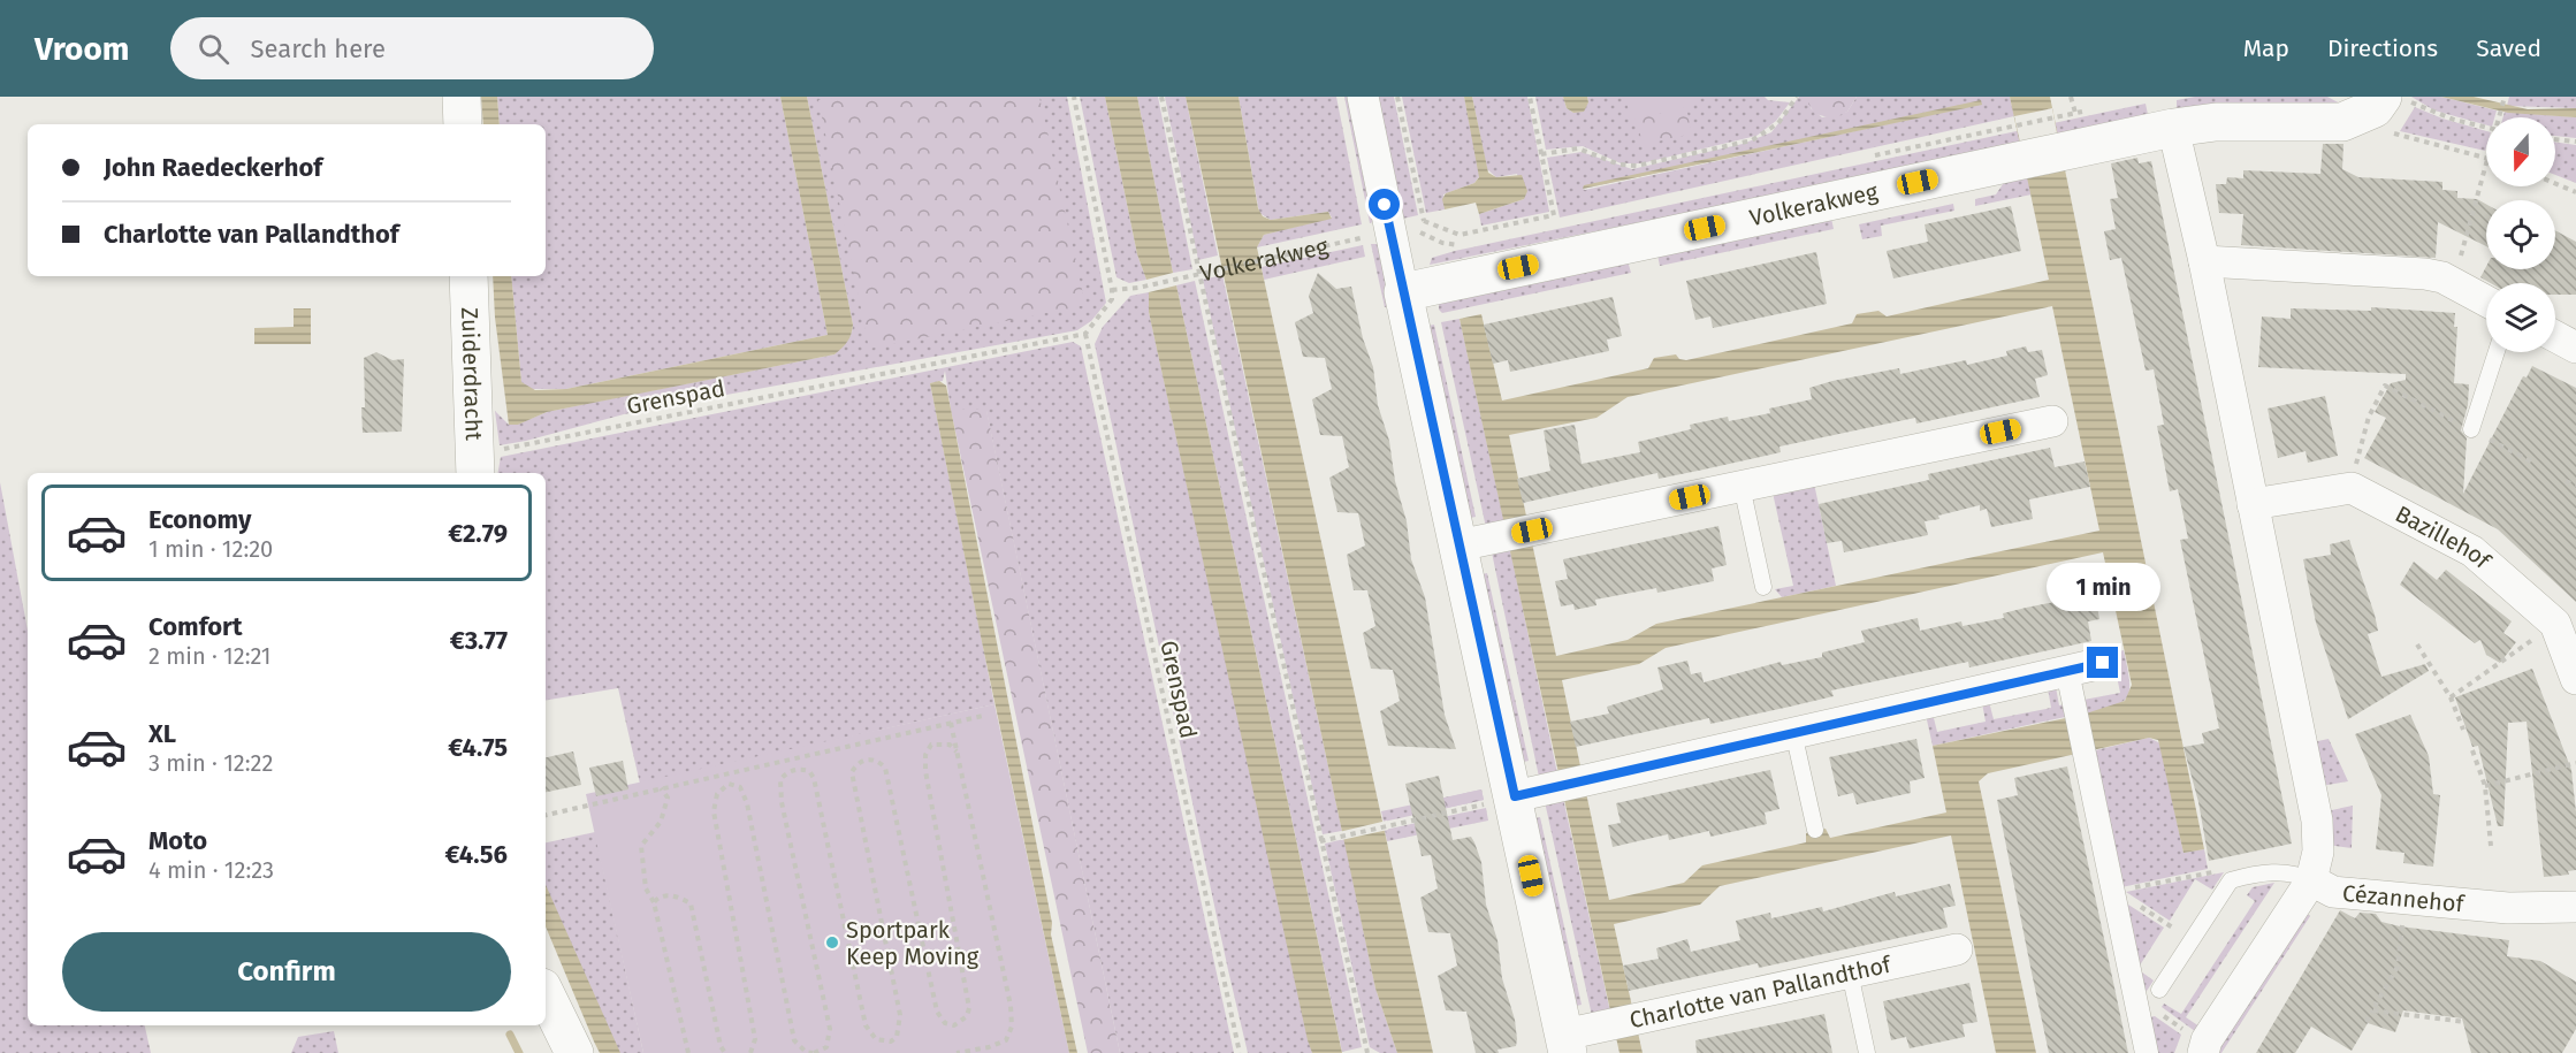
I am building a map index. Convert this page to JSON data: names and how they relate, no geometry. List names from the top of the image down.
{
  "streets": {
    "street": [
      "Volkerakweg",
      "Zuiderdracht",
      "Bazillehof",
      "Cézannehof",
      "Charlotte van Pallandthof"
    ],
    "path": ["Grenspad"]
  },
  "crossings": [
    ["Zuiderdracht", "Grenspad"]
  ],
  "places": ["Sportpark Keep Moving"],
  "north": "bottom",
  "page": {
    "header": "Vroom",
    "search": "Search here",
    "nav": ["Map", "Directions", "Saved"],
    "banner": ["John Raedeckerhof", "Charlotte van Pallandthof"],
    "list": [
      {
        "name": "Economy",
        "note": "1 min · 12:20",
        "value": "€2.79"
      },
      {
        "name": "Comfort",
        "note": "2 min · 12:21",
        "value": "€3.77"
      },
      {
        "name": "XL",
        "note": "3 min · 12:22",
        "value": "€4.75"
      },
      {
        "name": "Moto",
        "note": "4 min · 12:23",
        "value": "€4.56"
      }
    ],
    "bubble": "1 min",
    "buttons": "Confirm"
  }
}
